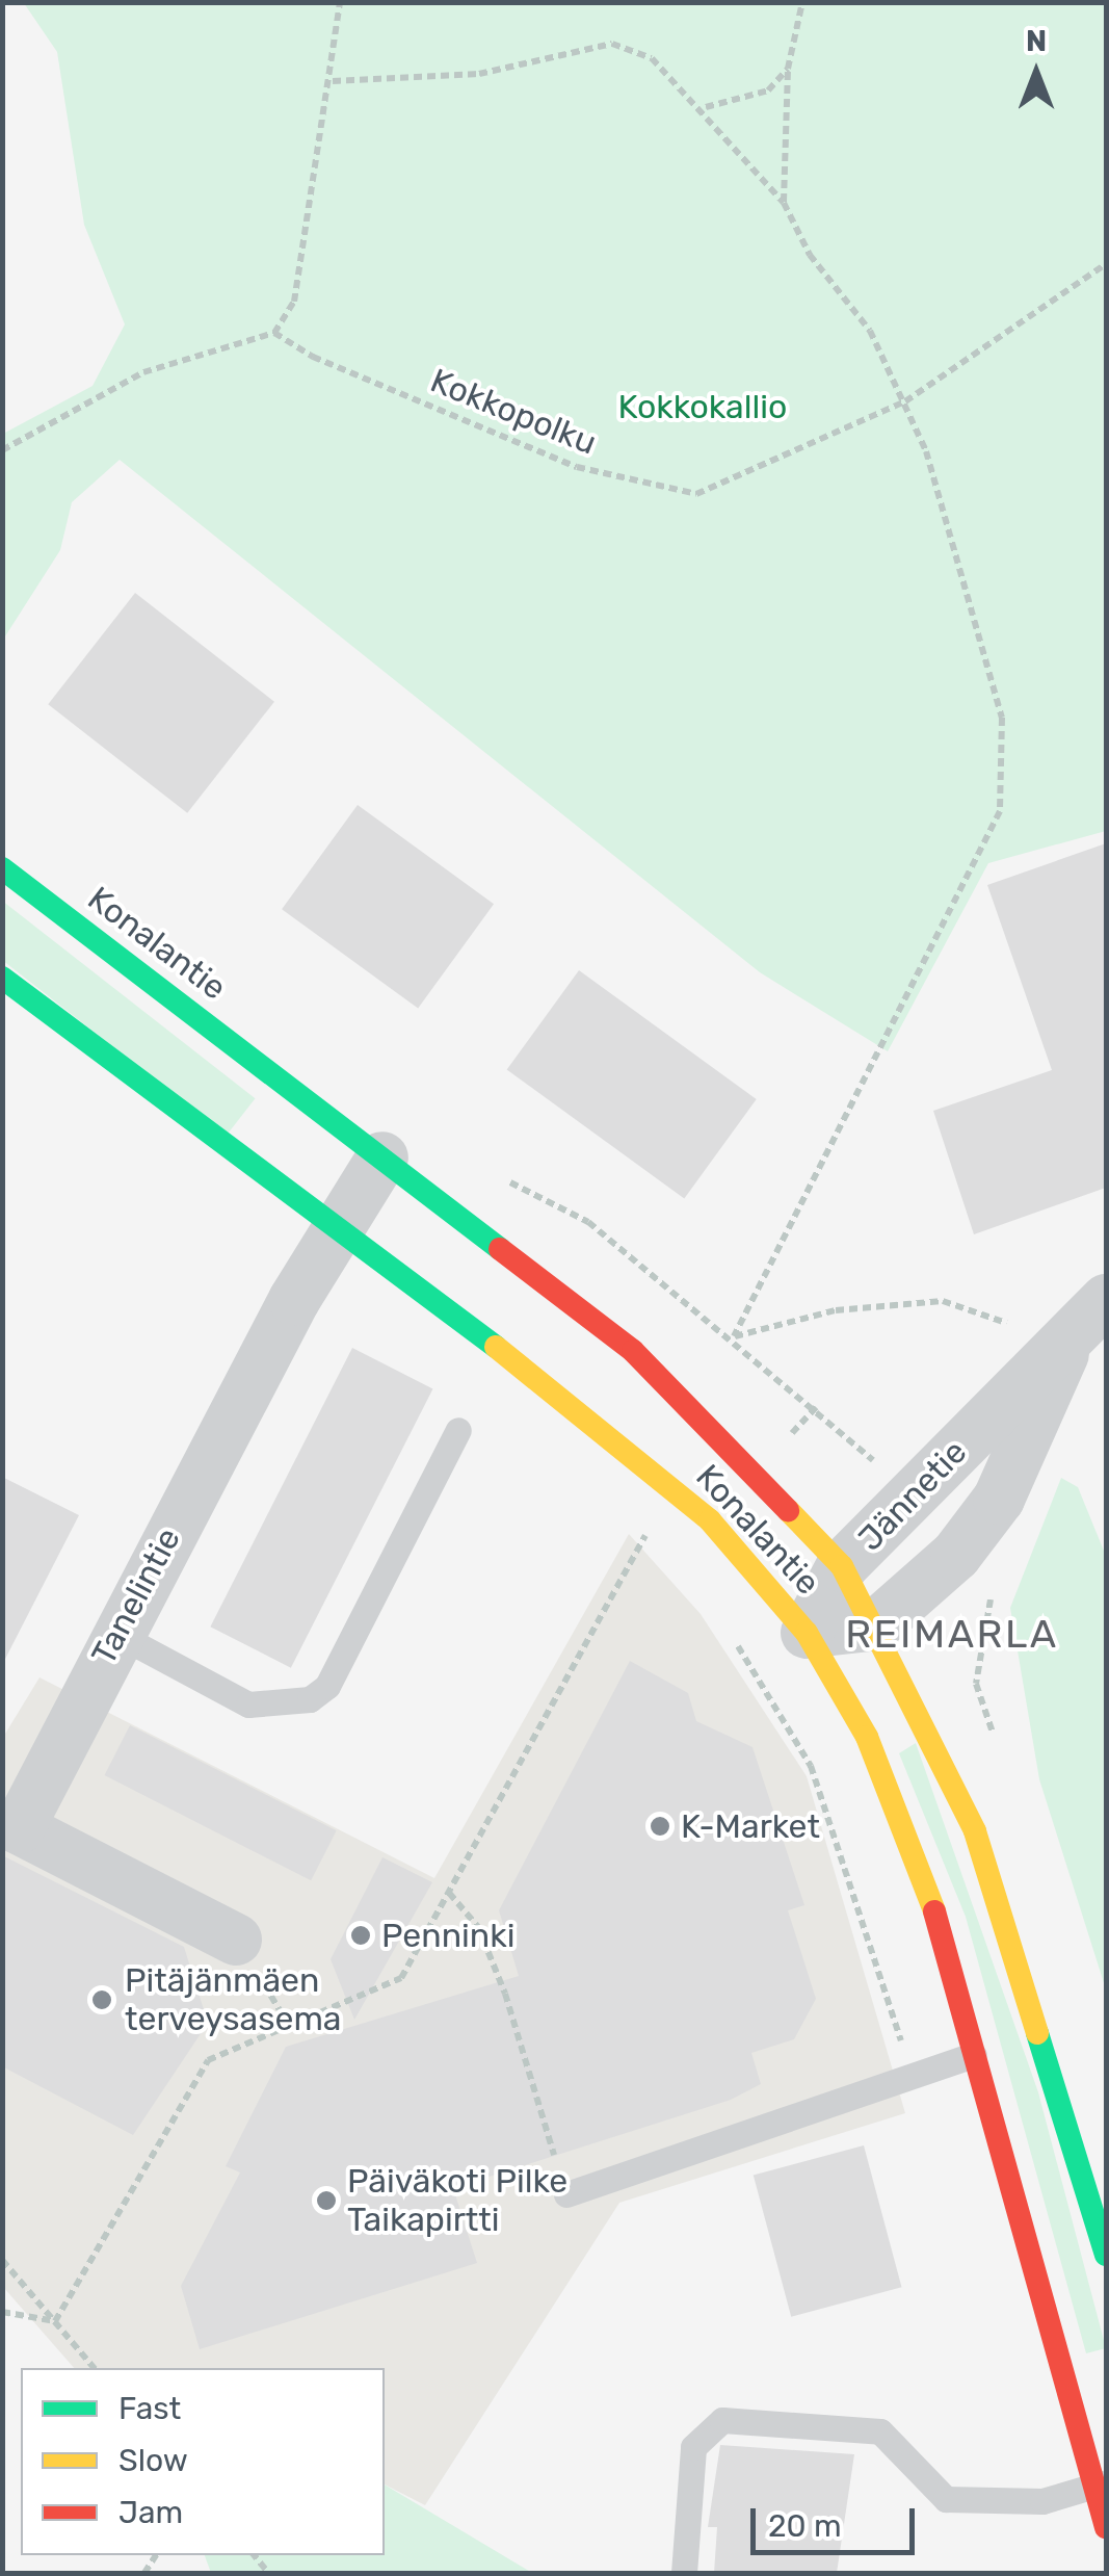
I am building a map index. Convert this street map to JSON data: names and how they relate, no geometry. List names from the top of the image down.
{
  "streets": {
    "main road": ["Konalantie"],
    "street": ["Jännetie", "Tanelintie"],
    "path": ["Kokkopolku"]
  },
  "crossings": [
    ["Konalantie", "Jännetie"],
    ["Konalantie", "Tanelintie"]
  ],
  "districts": ["REIMARLA"],
  "parks": ["Kokkokallio"],
  "places": [
    "K-Market",
    "Penninki",
    "Pitäjänmäen terveysasema",
    "Päiväkoti Pilke Taikapirtti"
  ],
  "legend": ["Fast", "Slow", "Jam"],
  "scale_bar": "20 m",
  "north": "top"
}
